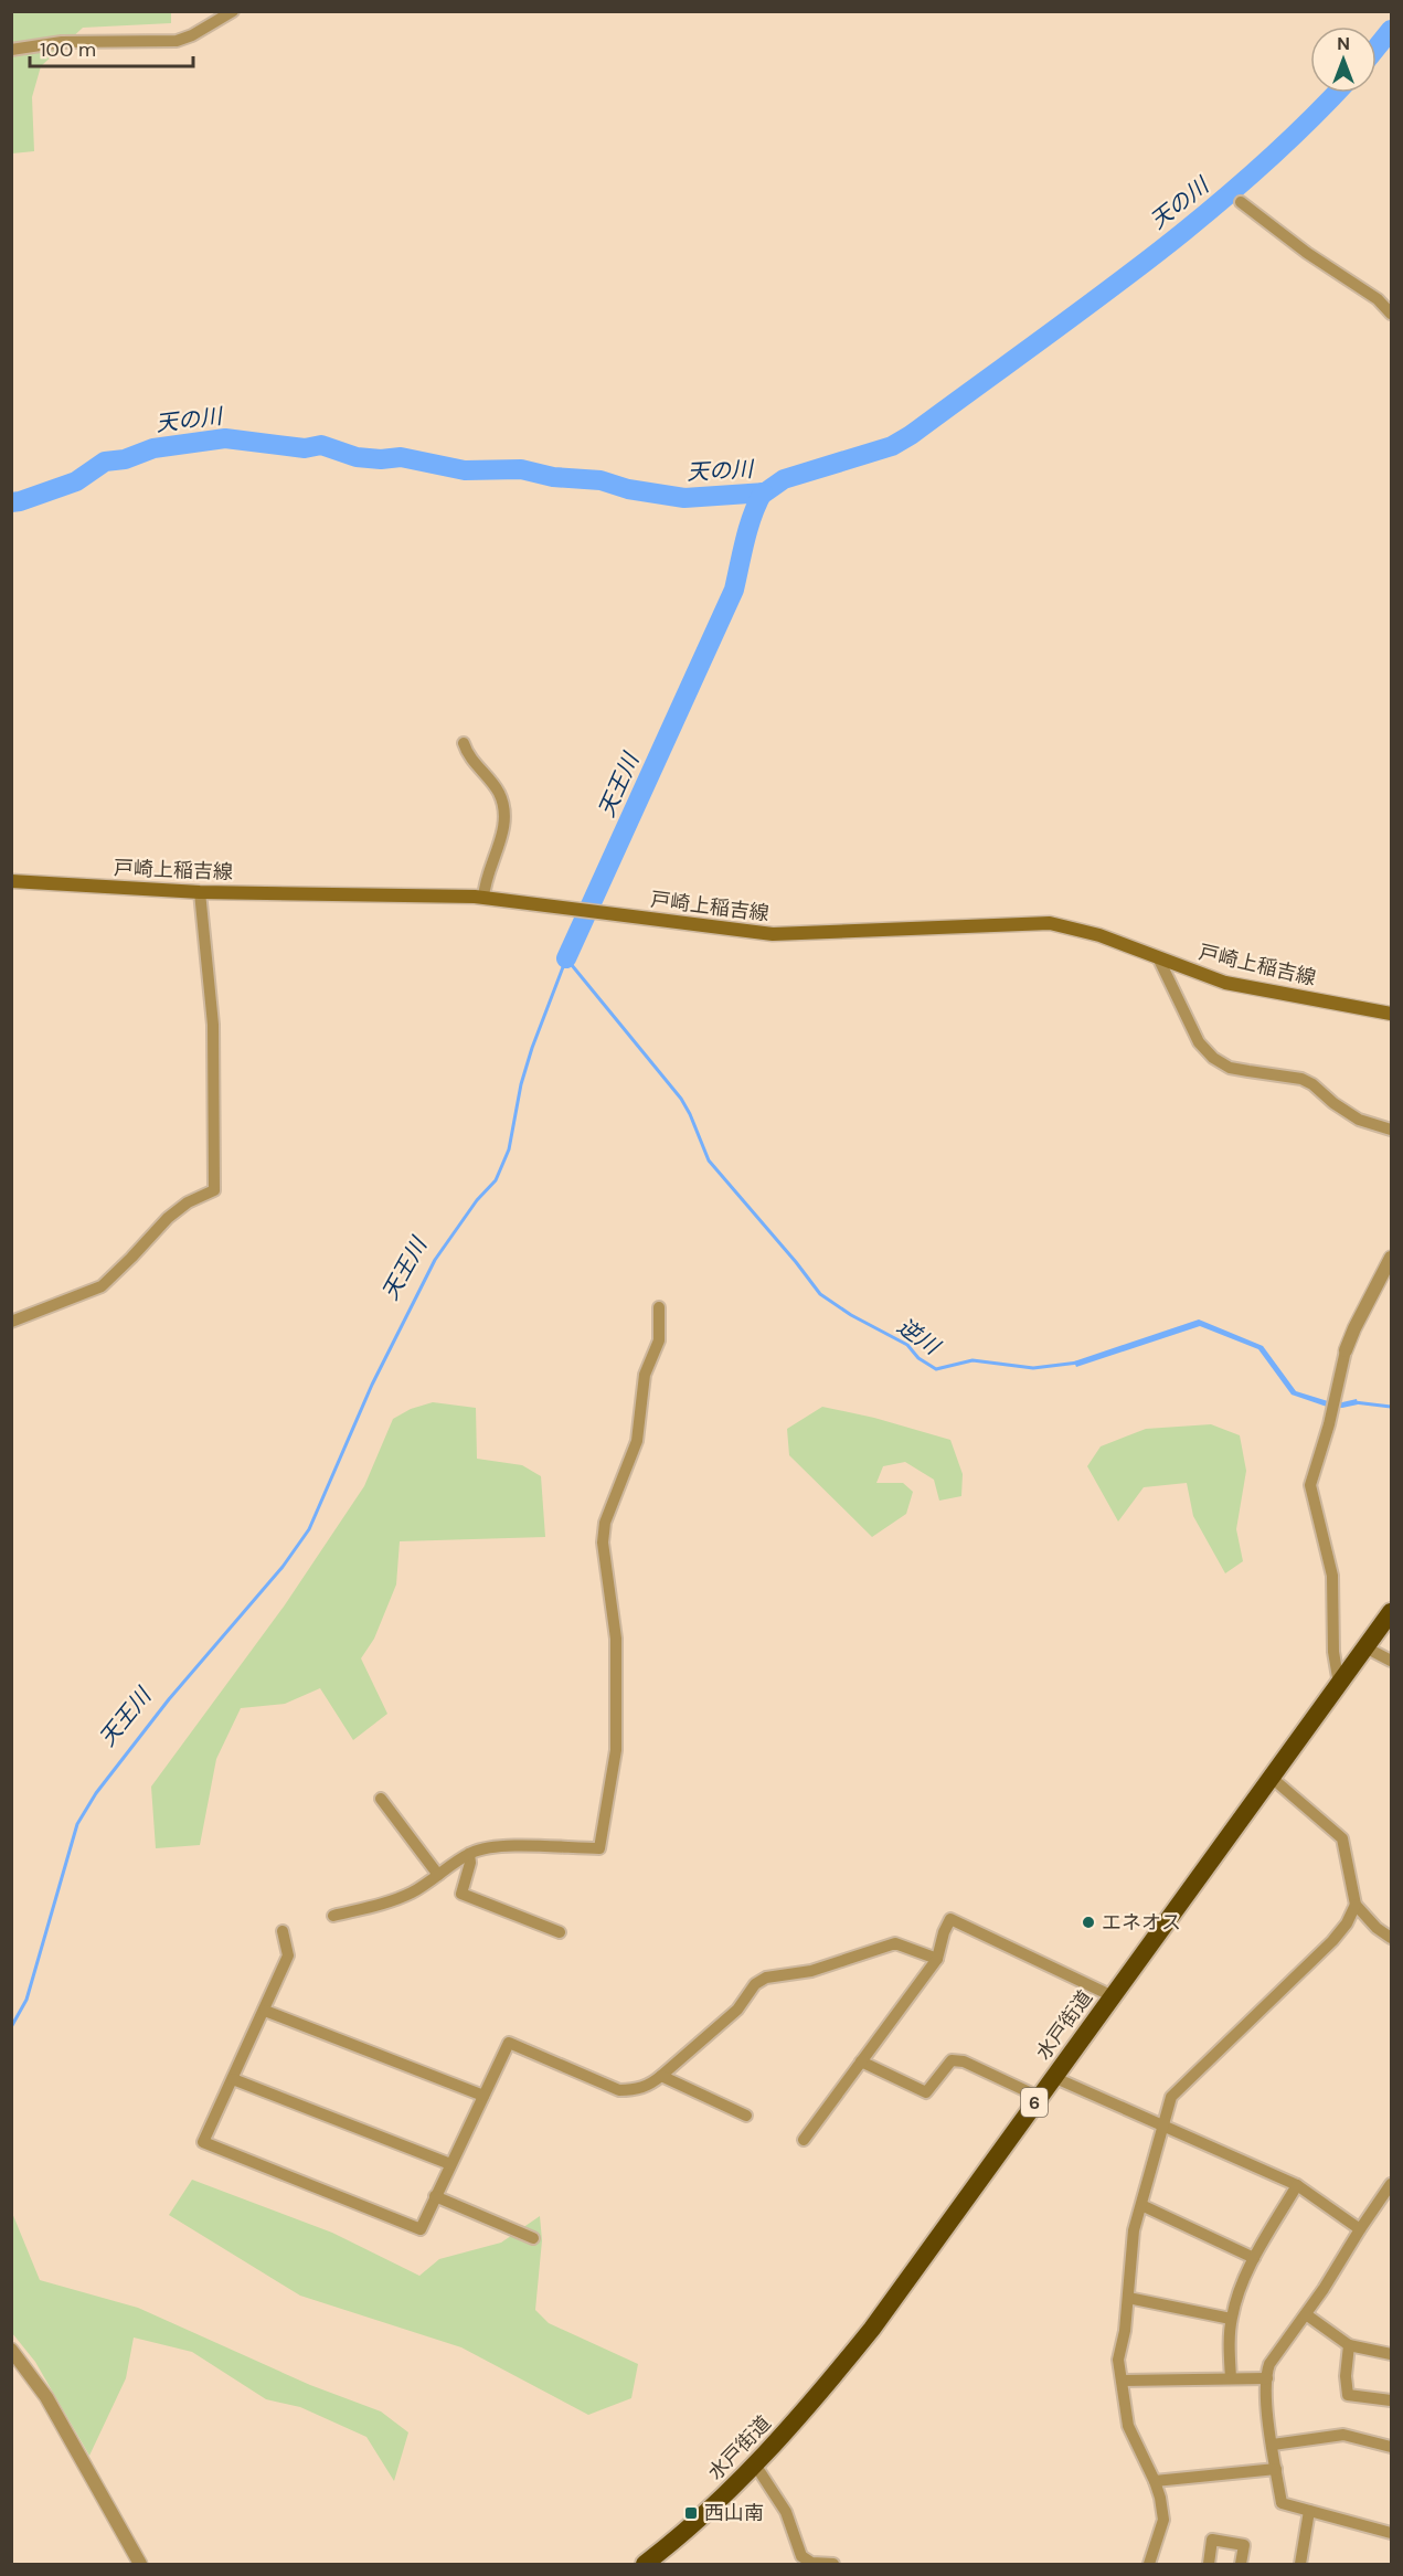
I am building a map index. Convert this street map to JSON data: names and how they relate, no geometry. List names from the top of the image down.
{
  "streets": {
    "highway": ["水戸街道", "6"],
    "main road": ["戸崎上稲吉線"]
  },
  "water": ["天の川", "天王川", "逆川"],
  "places": {
    "other": ["エネオス"],
    "transit": ["西山南"]
  },
  "scale_bar": "100 m",
  "north": "top"
}
